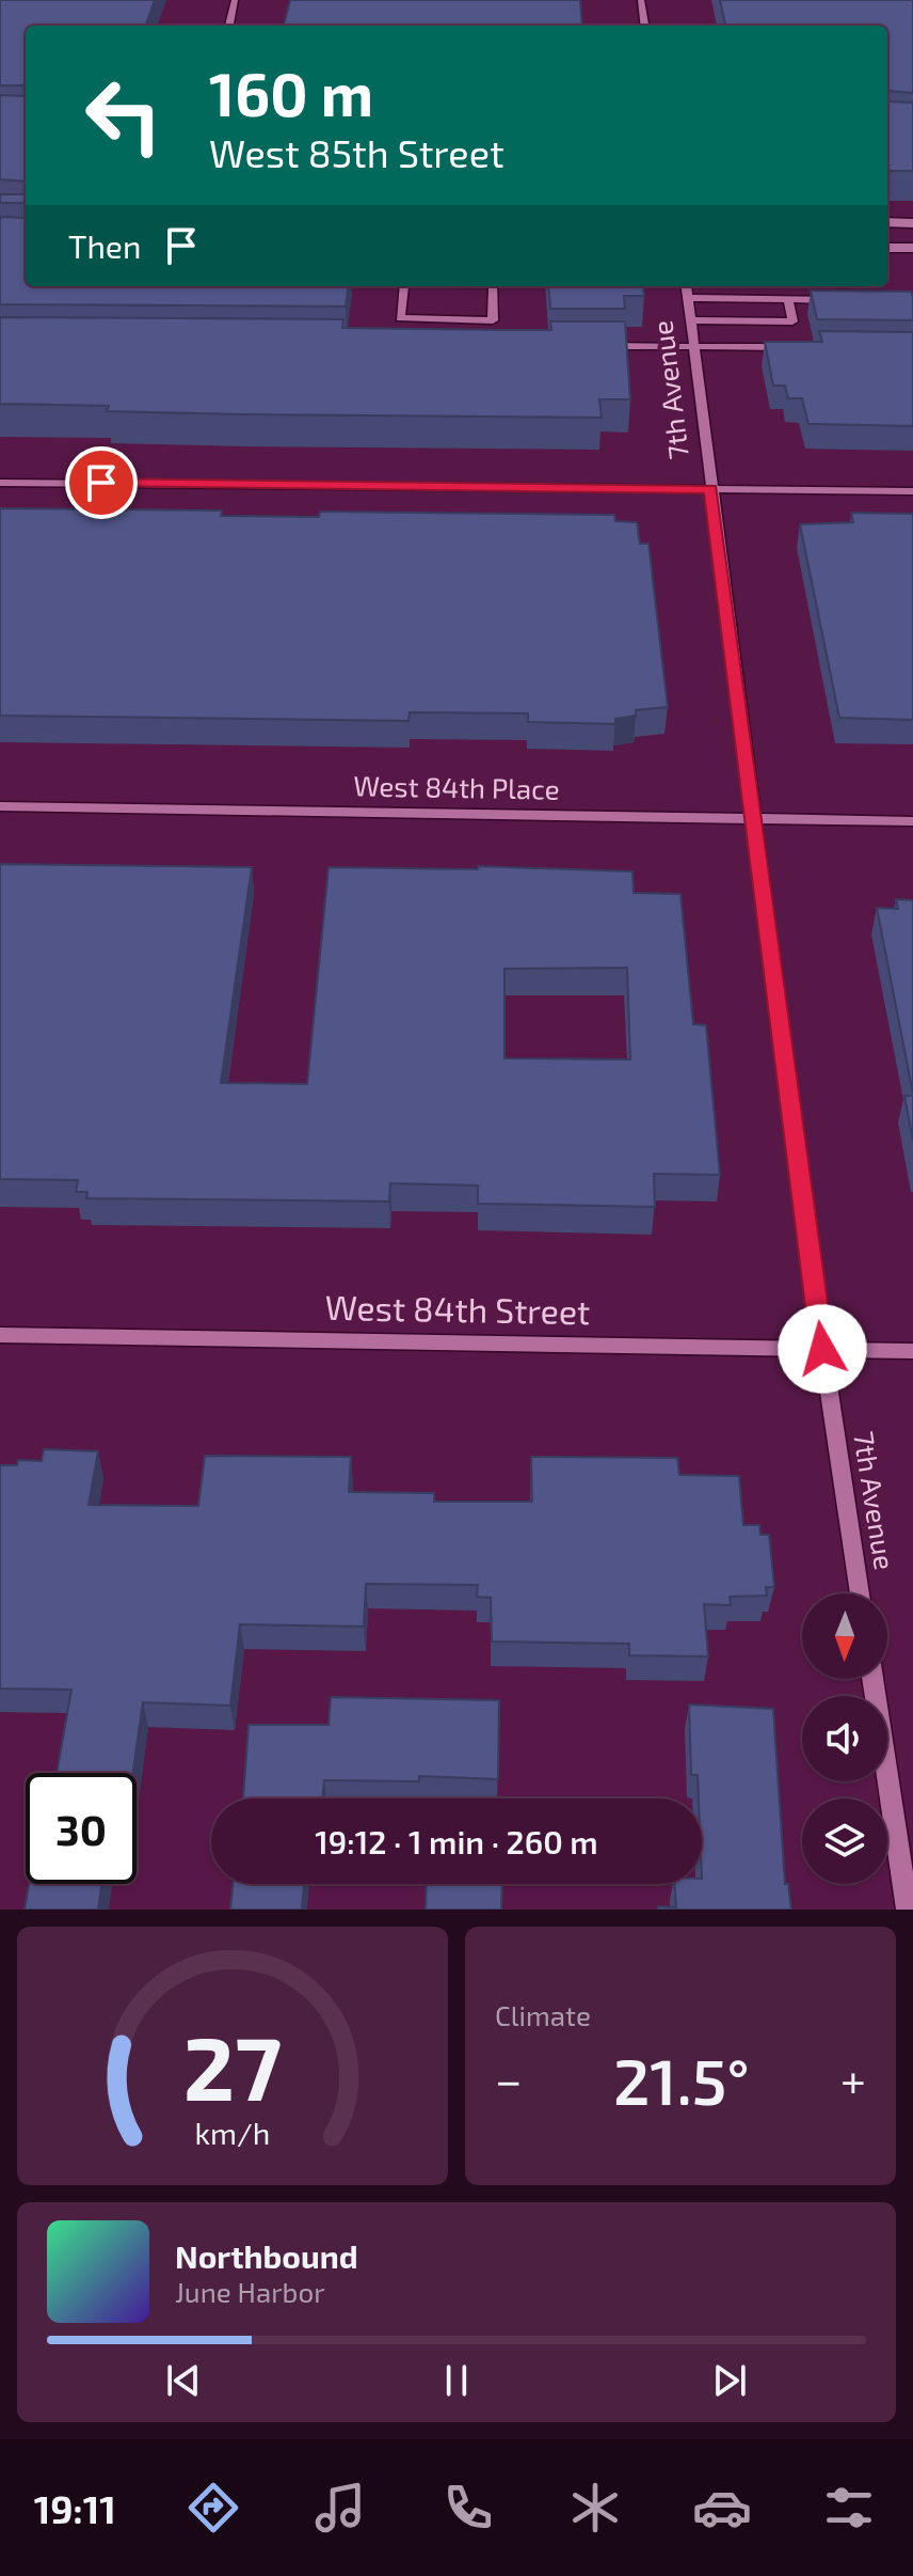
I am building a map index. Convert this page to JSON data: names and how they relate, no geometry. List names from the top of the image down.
{
  "streets": {
    "street": ["7th Avenue", "West 84th Place", "West 84th Street"]
  },
  "crossings": [
    ["7th Avenue", "West 84th Place"],
    ["7th Avenue", "West 84th Street"]
  ],
  "north": "bottom",
  "page": {
    "turn": ["160 m", "West 85th Street"],
    "then": "Then",
    "limit": "30",
    "trip": "19:12 · 1 min · 260 m",
    "tile": "Climate",
    "heat": ["−", "21.5°", "+"],
    "song": ["Northbound", "June Harbor"],
    "tabs": "19:11",
    "gauge": ["27", "km/h"]
  }
}
